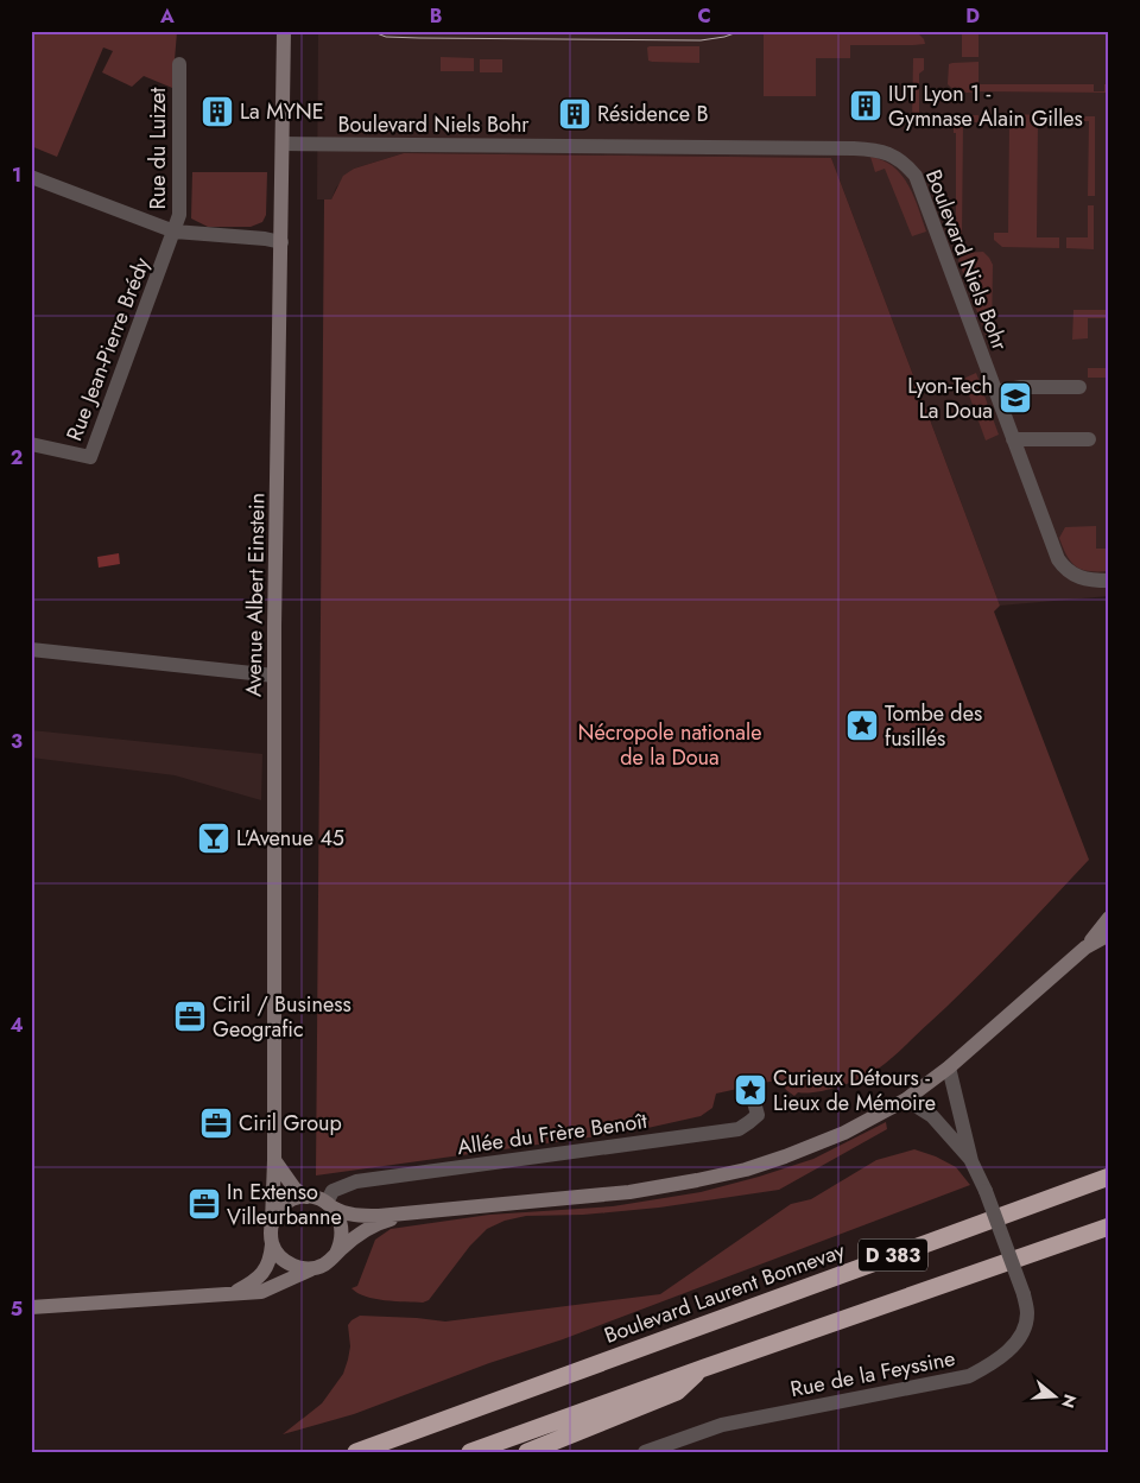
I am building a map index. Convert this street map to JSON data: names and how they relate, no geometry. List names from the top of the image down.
{
  "streets": {
    "highway": ["D 383", "Boulevard Laurent Bonnevay"],
    "street": [
      "Boulevard Niels Bohr",
      "Rue du Luizet",
      "Rue Jean-Pierre Brédy",
      "Avenue Albert Einstein",
      "Allée du Frère Benoît",
      "Rue de la Feyssine"
    ]
  },
  "crossings": [
    ["Boulevard Niels Bohr", "Avenue Albert Einstein"],
    ["Rue du Luizet", "Rue Jean-Pierre Brédy"],
    ["Rue du Luizet", "Avenue Albert Einstein"],
    ["Avenue Albert Einstein", "Allée du Frère Benoît"]
  ],
  "parks": ["Nécropole nationale de la Doua"],
  "places": {
    "building": ["IUT Lyon 1 - Gymnase Alain Gilles", "La MYNE", "Résidence B"],
    "school or university": ["Lyon-Tech La Doua"],
    "place": ["Tombe des fusillés", "Curieux Détours - Lieux de Mémoire"],
    "bar": ["L'Avenue 45"],
    "office": ["Ciril / Business Geografic", "Ciril Group", "In Extenso Villeurbanne"]
  },
  "north": "right",
  "grid": {
    "columns": [
      "A",
      "B",
      "C",
      "D"
    ],
    "rows": [
      "1",
      "2",
      "3",
      "4",
      "5"
    ]
  }
}
